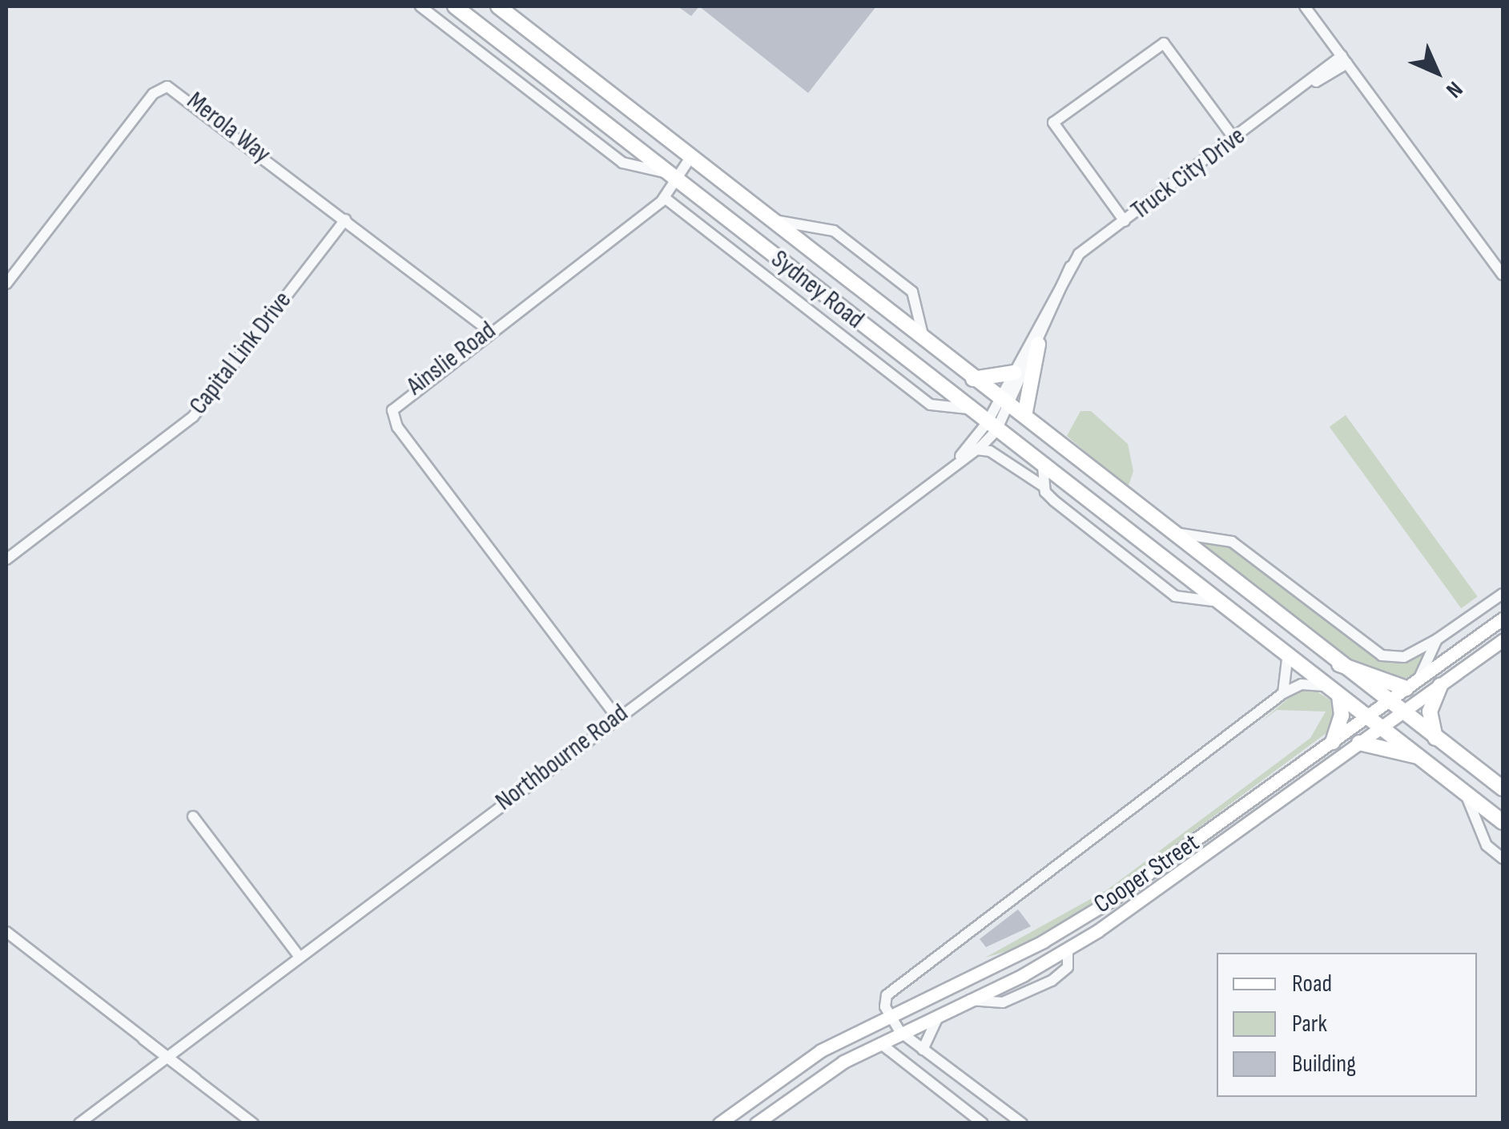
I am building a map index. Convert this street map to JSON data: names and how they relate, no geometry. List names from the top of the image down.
{
  "streets": {
    "highway": ["Sydney Road"],
    "main road": ["Cooper Street"],
    "street": [
      "Merola Way",
      "Truck City Drive",
      "Capital Link Drive",
      "Ainslie Road",
      "Northbourne Road"
    ]
  },
  "crossings": [
    ["Merola Way", "Capital Link Drive"],
    ["Merola Way", "Ainslie Road"],
    ["Truck City Drive", "Sydney Road"],
    ["Truck City Drive", "Northbourne Road"],
    ["Sydney Road", "Ainslie Road"],
    ["Sydney Road", "Northbourne Road"],
    ["Sydney Road", "Cooper Street"],
    ["Ainslie Road", "Northbourne Road"]
  ],
  "legend": ["Road", "Park", "Building"],
  "north": "bottom right"
}
